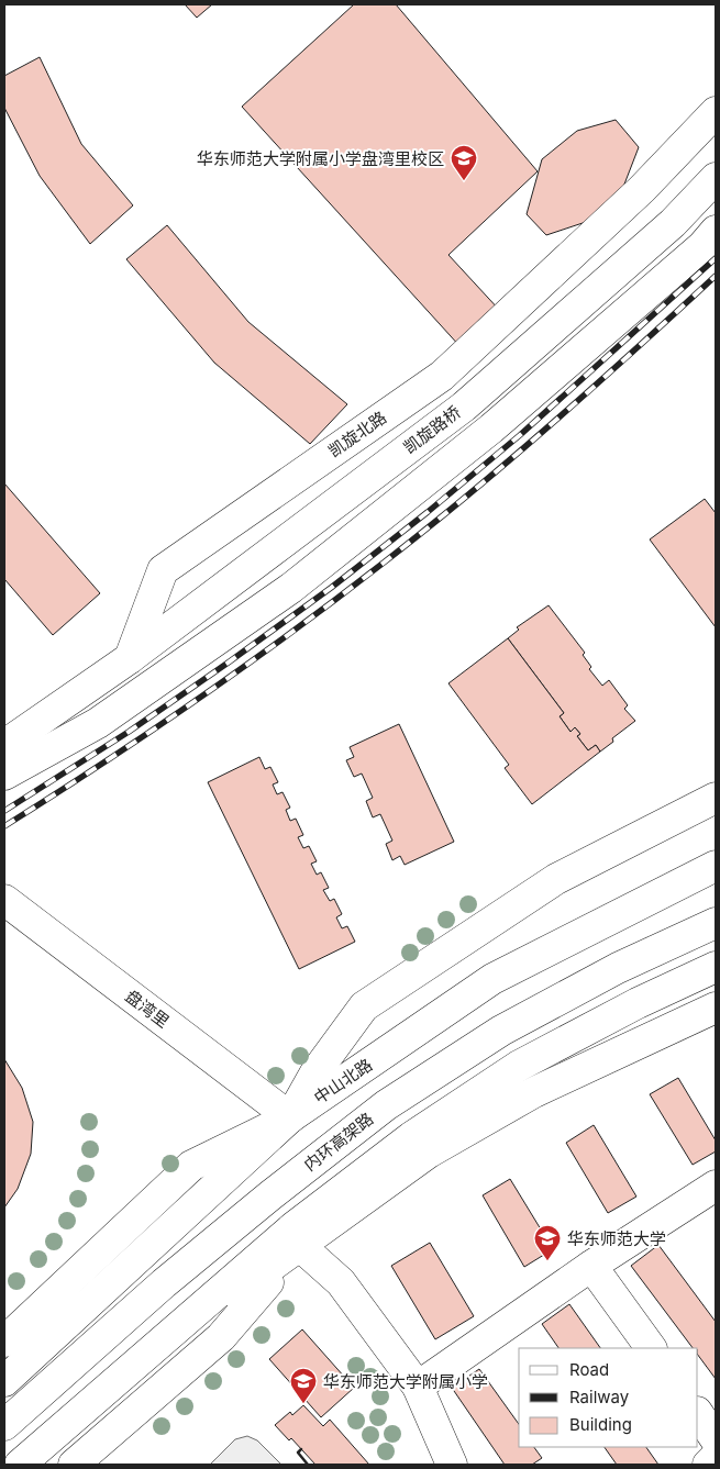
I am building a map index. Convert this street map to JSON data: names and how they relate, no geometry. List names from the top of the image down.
{
  "streets": {
    "main road": [
      "凯旋路桥",
      "凯旋北路",
      "盘湾里",
      "中山北路",
      "内环高架路"
    ]
  },
  "crossings": [
    ["凯旋路桥", "凯旋北路"],
    ["盘湾里", "中山北路"]
  ],
  "places": {
    "school or university": ["华东师范大学附属小学盘湾里校区", "华东师范大学", "华东师范大学附属小学"]
  },
  "legend": ["Road", "Railway", "Building"]
}
